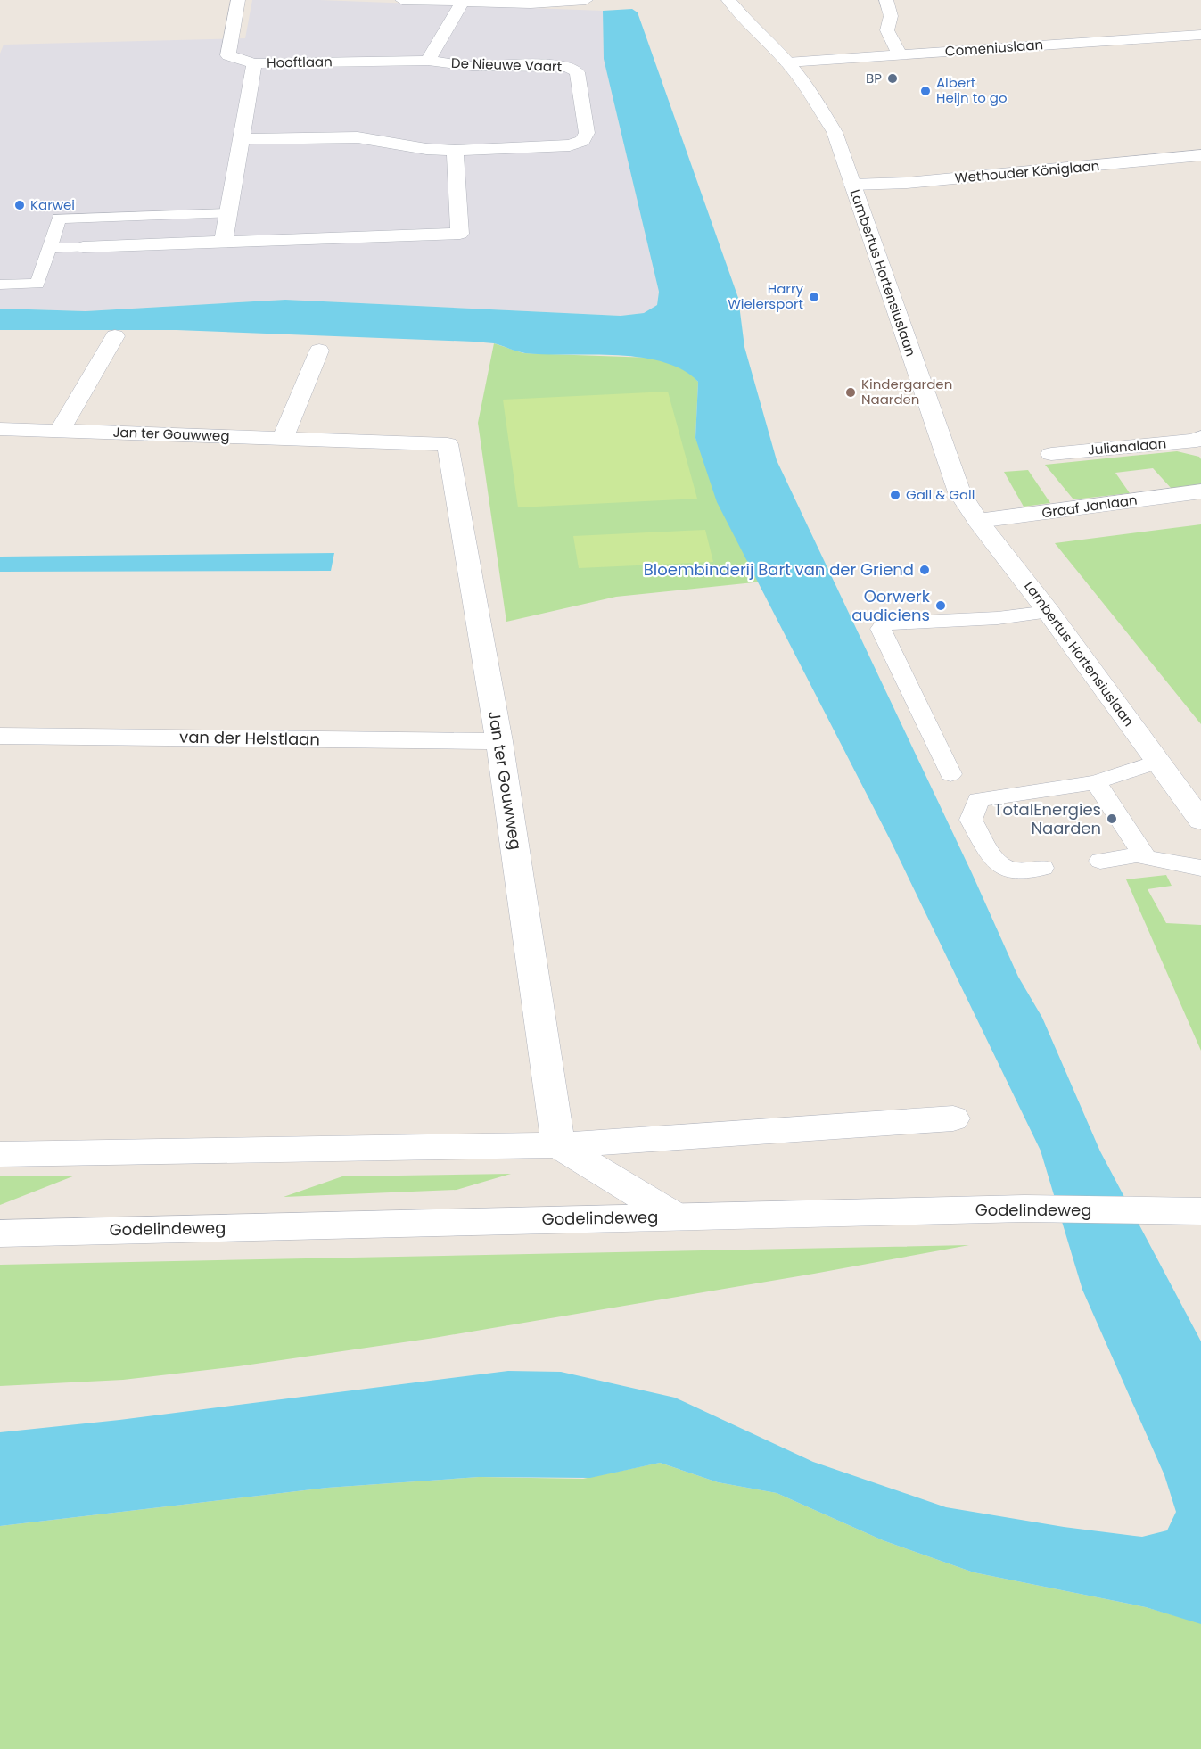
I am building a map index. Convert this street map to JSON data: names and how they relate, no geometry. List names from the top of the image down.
{
  "streets": {
    "street": [
      "Comeniuslaan",
      "Hooftlaan",
      "De Nieuwe Vaart",
      "Wethouder Königlaan",
      "Lambertus Hortensiuslaan",
      "Jan ter Gouwweg",
      "Julianalaan",
      "Graaf Janlaan",
      "van der Helstlaan",
      "Godelindeweg"
    ]
  },
  "crossings": [
    ["Comeniuslaan", "Lambertus Hortensiuslaan"],
    ["Hooftlaan", "De Nieuwe Vaart"],
    ["Wethouder Königlaan", "Lambertus Hortensiuslaan"],
    ["Lambertus Hortensiuslaan", "Graaf Janlaan"],
    ["Jan ter Gouwweg", "van der Helstlaan"]
  ],
  "places": [
    "BP",
    "Albert Heijn to go",
    "Karwei",
    "Harry Wielersport",
    "Kindergarden Naarden",
    "Gall & Gall",
    "Bloembinderij Bart van der Griend",
    "Oorwerk audiciens",
    "TotalEnergies Naarden"
  ]
}
